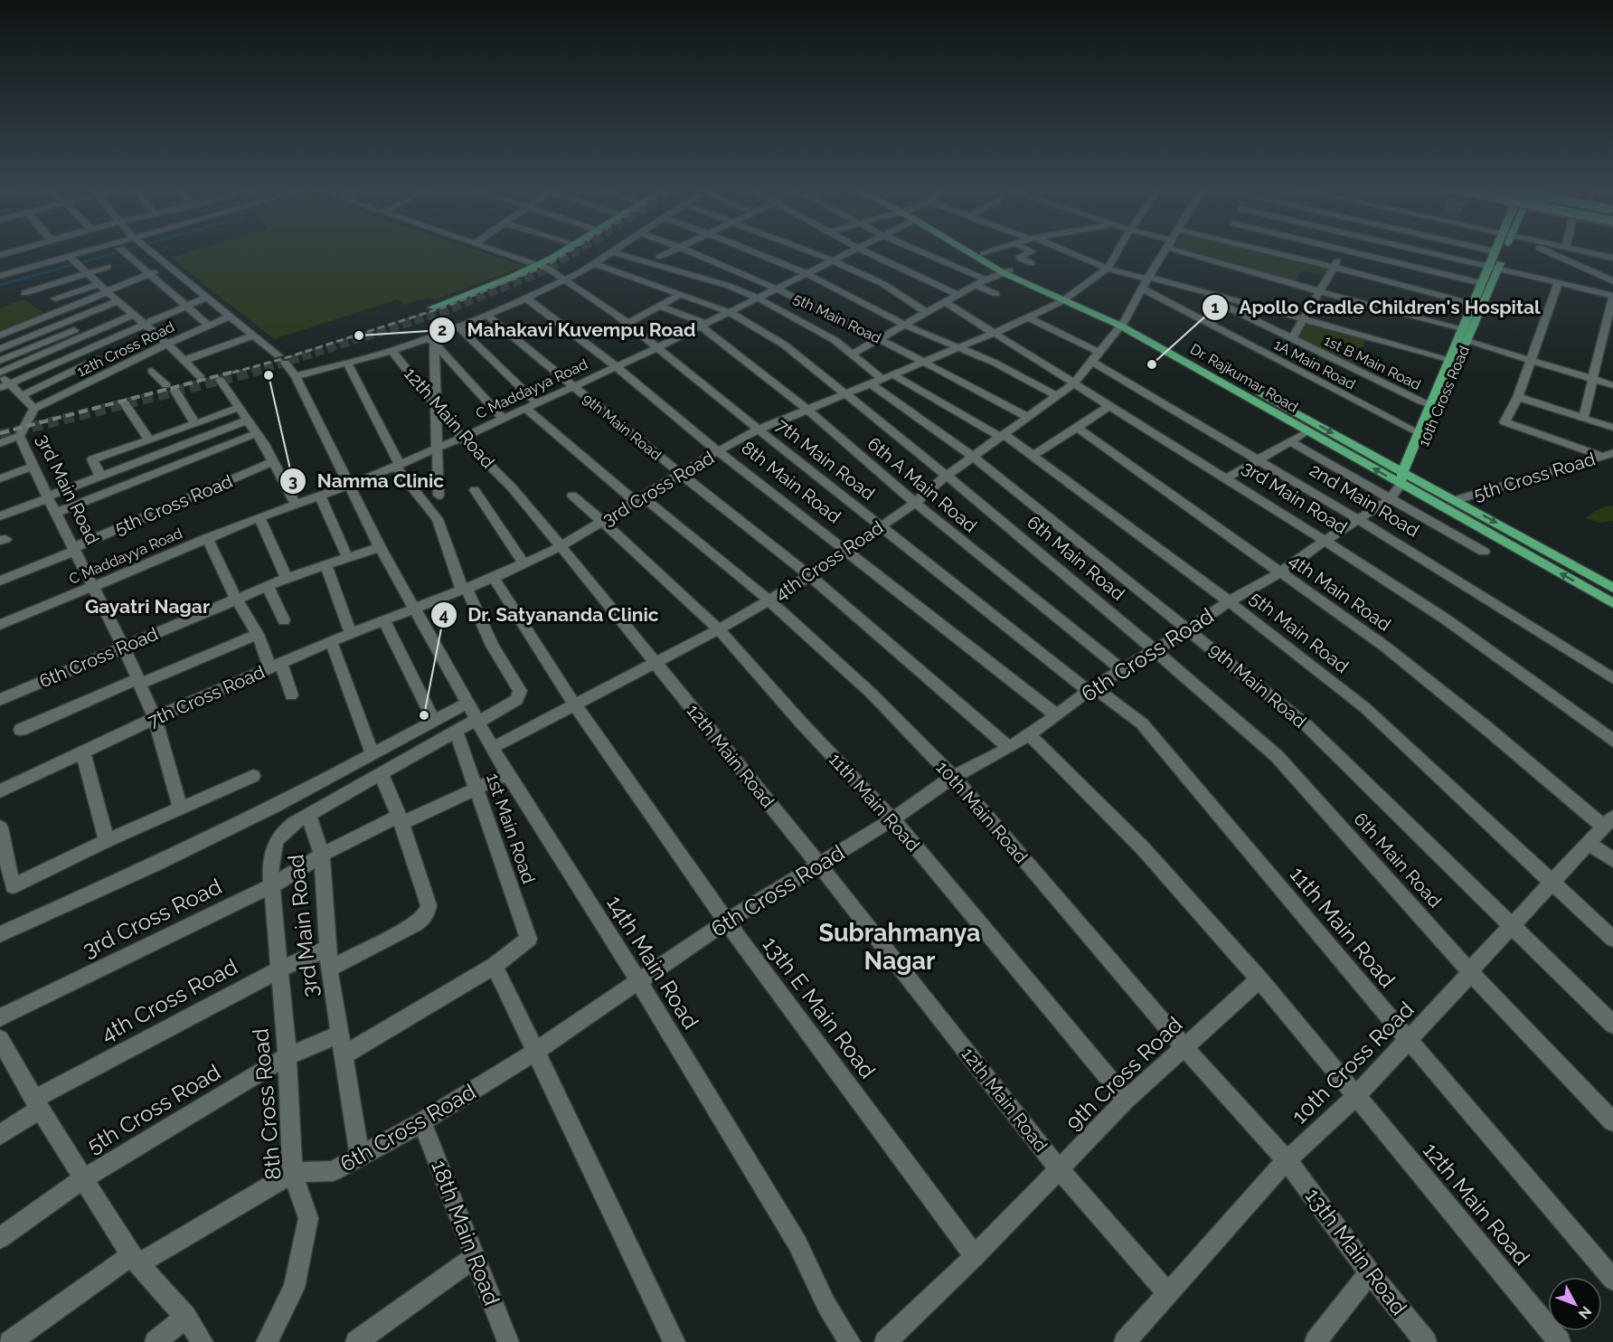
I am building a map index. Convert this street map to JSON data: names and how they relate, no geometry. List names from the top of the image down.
{
  "streets": {
    "main road": ["Dr. Rajkumar Road", "10th Cross Road"],
    "street": [
      "5th Main Road",
      "12th Cross Road",
      "1st B Main Road",
      "1A Main Road",
      "C Maddayya Road",
      "12th Main Road",
      "9th Main Road",
      "7th Main Road",
      "5th Cross Road",
      "8th Main Road",
      "6th A Main Road",
      "3rd Cross Road",
      "3rd Main Road",
      "2nd Main Road",
      "6th Main Road",
      "4th Cross Road",
      "4th Main Road",
      "6th Cross Road",
      "7th Cross Road",
      "11th Main Road",
      "10th Main Road",
      "1st Main Road",
      "14th Main Road",
      "13th E Main Road",
      "9th Cross Road",
      "8th Cross Road",
      "18th Main Road",
      "13th Main Road"
    ]
  },
  "crossings": [
    ["5th Main Road", "C Maddayya Road"],
    ["5th Main Road", "10th Cross Road"],
    ["5th Main Road", "9th Main Road"],
    ["5th Main Road", "3rd Cross Road"],
    ["5th Main Road", "4th Cross Road"],
    ["5th Main Road", "6th Cross Road"],
    ["1st B Main Road", "10th Cross Road"],
    ["1A Main Road", "10th Cross Road"],
    ["1A Main Road", "4th Cross Road"],
    ["Dr. Rajkumar Road", "10th Cross Road"],
    ["Dr. Rajkumar Road", "5th Cross Road"],
    ["Dr. Rajkumar Road", "3rd Cross Road"],
    ["Dr. Rajkumar Road", "4th Cross Road"],
    ["Dr. Rajkumar Road", "6th Cross Road"],
    ["C Maddayya Road", "12th Main Road"],
    ["C Maddayya Road", "9th Main Road"],
    ["C Maddayya Road", "7th Main Road"],
    ["C Maddayya Road", "8th Main Road"],
    ["C Maddayya Road", "6th A Main Road"],
    ["C Maddayya Road", "3rd Main Road"],
    ["C Maddayya Road", "6th Main Road"],
    ["C Maddayya Road", "10th Main Road"],
    ["C Maddayya Road", "8th Cross Road"],
    ["10th Cross Road", "12th Main Road"],
    ["10th Cross Road", "9th Main Road"],
    ["10th Cross Road", "6th Main Road"],
    ["10th Cross Road", "4th Main Road"],
    ["10th Cross Road", "6th Cross Road"],
    ["10th Cross Road", "11th Main Road"],
    ["10th Cross Road", "10th Main Road"],
    ["10th Cross Road", "13th Main Road"],
    ["12th Main Road", "3rd Cross Road"],
    ["12th Main Road", "4th Cross Road"],
    ["12th Main Road", "6th Cross Road"],
    ["12th Main Road", "9th Cross Road"],
    ["9th Main Road", "3rd Cross Road"],
    ["9th Main Road", "4th Cross Road"],
    ["9th Main Road", "6th Cross Road"],
    ["7th Main Road", "3rd Cross Road"],
    ["7th Main Road", "4th Cross Road"],
    ["7th Main Road", "6th Cross Road"],
    ["7th Main Road", "11th Main Road"],
    ["5th Cross Road", "3rd Main Road"],
    ["5th Cross Road", "8th Cross Road"],
    ["8th Main Road", "3rd Cross Road"],
    ["8th Main Road", "4th Cross Road"],
    ["8th Main Road", "6th Cross Road"],
    ["6th A Main Road", "3rd Cross Road"],
    ["6th A Main Road", "4th Cross Road"],
    ["6th A Main Road", "6th Cross Road"],
    ["3rd Cross Road", "3rd Main Road"],
    ["3rd Cross Road", "2nd Main Road"],
    ["3rd Cross Road", "6th Main Road"],
    ["3rd Cross Road", "7th Cross Road"],
    ["3rd Cross Road", "11th Main Road"],
    ["3rd Cross Road", "10th Main Road"],
    ["3rd Cross Road", "1st Main Road"],
    ["3rd Cross Road", "14th Main Road"],
    ["3rd Cross Road", "8th Cross Road"],
    ["3rd Main Road", "4th Cross Road"],
    ["3rd Main Road", "6th Cross Road"],
    ["3rd Main Road", "7th Cross Road"],
    ["3rd Main Road", "8th Cross Road"],
    ["2nd Main Road", "4th Cross Road"],
    ["2nd Main Road", "6th Cross Road"],
    ["6th Main Road", "4th Cross Road"],
    ["6th Main Road", "6th Cross Road"],
    ["4th Cross Road", "11th Main Road"],
    ["4th Cross Road", "10th Main Road"],
    ["4th Cross Road", "14th Main Road"],
    ["4th Cross Road", "13th E Main Road"],
    ["4th Cross Road", "8th Cross Road"],
    ["4th Main Road", "6th Cross Road"],
    ["6th Cross Road", "11th Main Road"],
    ["6th Cross Road", "10th Main Road"],
    ["6th Cross Road", "14th Main Road"],
    ["6th Cross Road", "13th E Main Road"],
    ["6th Cross Road", "8th Cross Road"],
    ["6th Cross Road", "18th Main Road"],
    ["7th Cross Road", "14th Main Road"],
    ["11th Main Road", "9th Cross Road"],
    ["10th Main Road", "9th Cross Road"],
    ["10th Main Road", "13th Main Road"],
    ["1st Main Road", "8th Cross Road"],
    ["14th Main Road", "8th Cross Road"],
    ["13th E Main Road", "9th Cross Road"]
  ],
  "districts": ["Gayatri Nagar", "Subrahmanya Nagar"],
  "places": [
    "Mahakavi Kuvempu Road",
    "Apollo Cradle Children's Hospital",
    "Namma Clinic",
    "Dr. Satyananda Clinic"
  ],
  "north": "bottom right"
}
